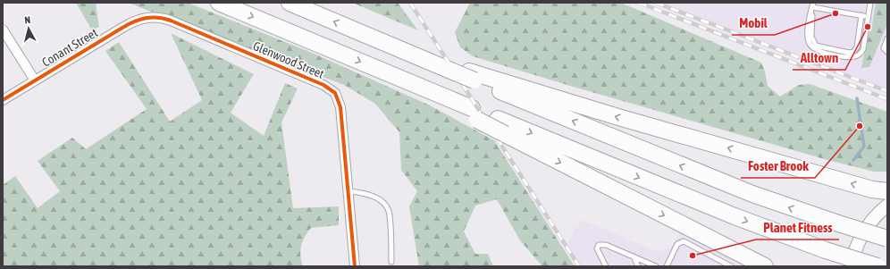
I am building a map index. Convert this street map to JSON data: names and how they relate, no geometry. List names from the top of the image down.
{
  "streets": {
    "street": ["Conant Street", "Glenwood Street"]
  },
  "crossings": [
    ["Conant Street", "Glenwood Street"]
  ],
  "places": [
    "Mobil",
    "Alltown",
    "Foster Brook",
    "Planet Fitness"
  ],
  "north": "top"
}
